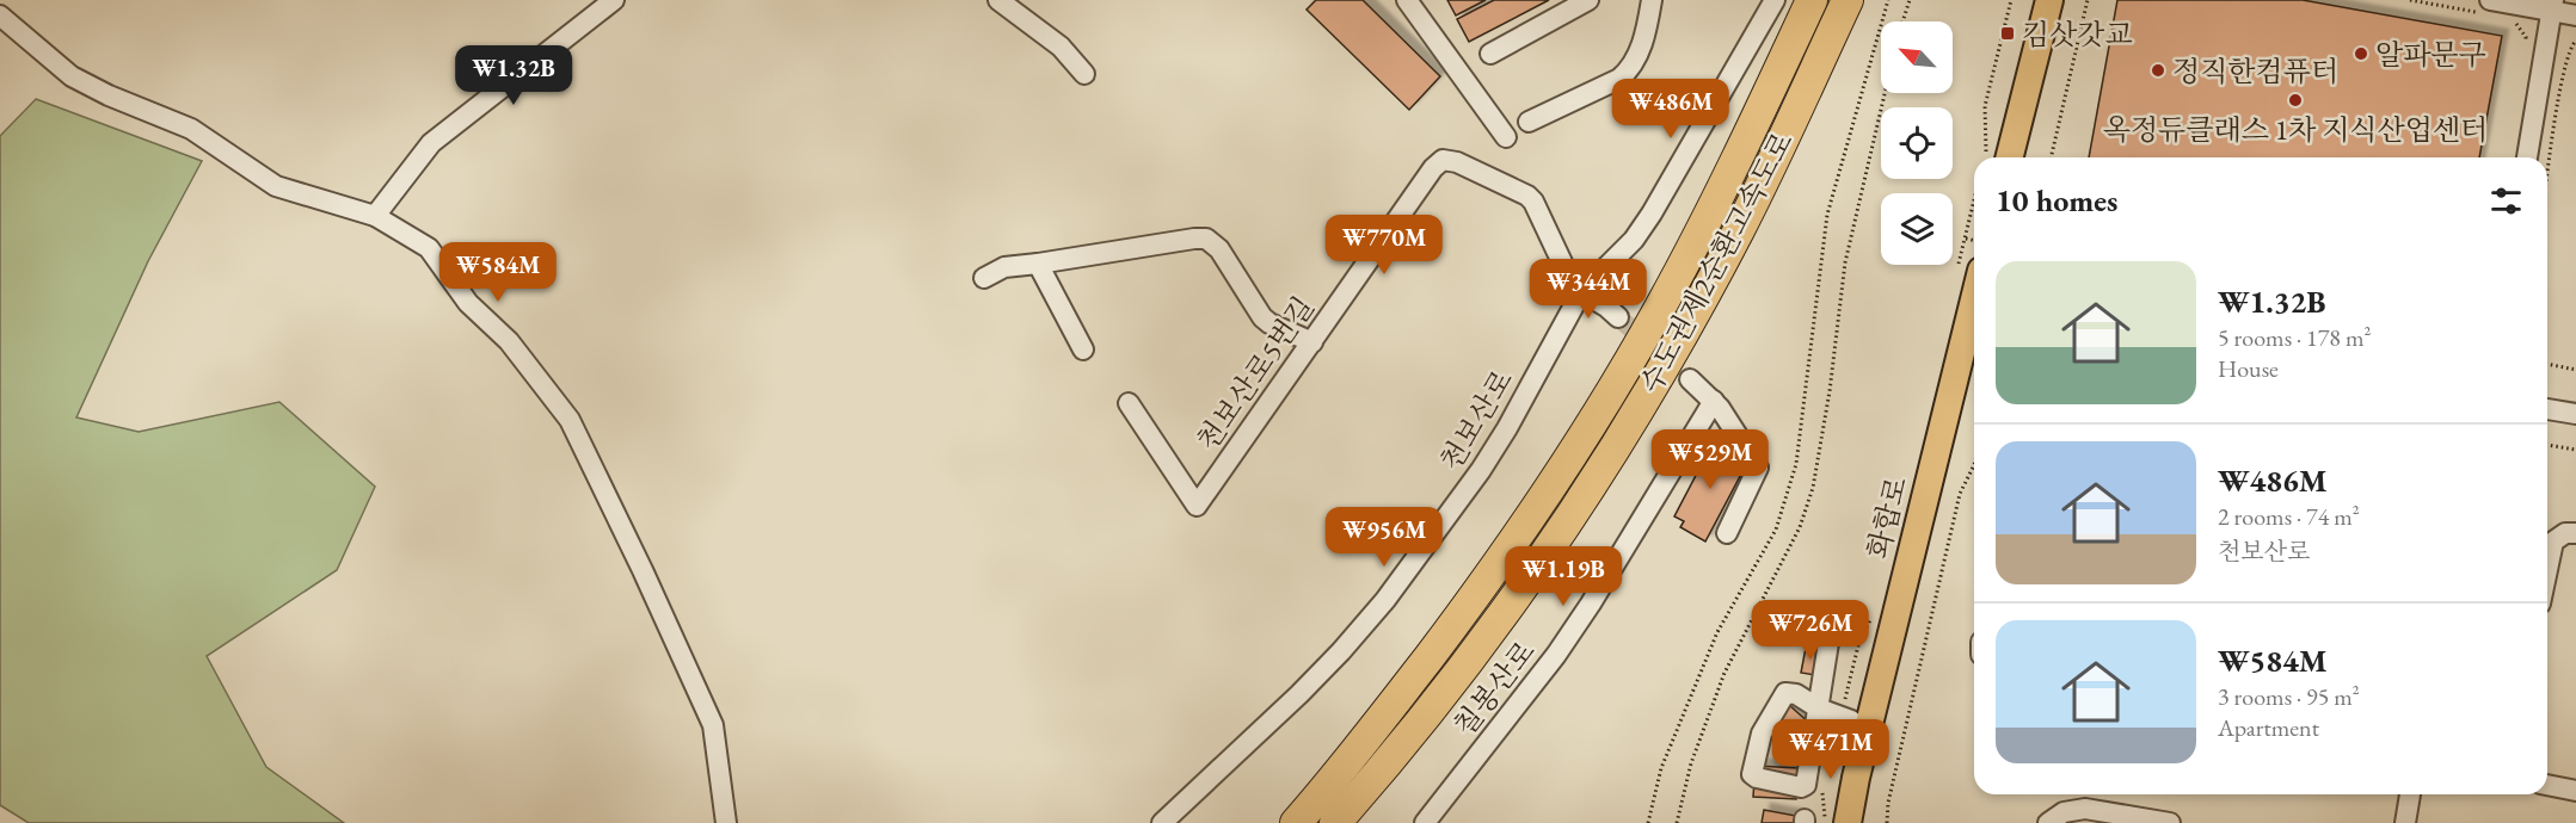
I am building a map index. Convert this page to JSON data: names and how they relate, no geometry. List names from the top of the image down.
{
  "streets": {
    "highway": ["수도권제2순환고속도로"],
    "main road": ["화합로"],
    "street": ["천보산로5번길", "천보산로", "칠봉산로"]
  },
  "crossings": [
    ["천보산로5번길", "천보산로"]
  ],
  "places": {
    "transit": ["김삿갓교"],
    "other": ["알파문구", "정직한컴퓨터", "옥정듀클래스 1차 지식산업센터"]
  },
  "north": "top left",
  "page": {
    "price": [
      "₩1.32B",
      "₩486M",
      "₩770M",
      "₩584M",
      "₩344M",
      "₩529M",
      "₩956M",
      "₩1.19B",
      "₩726M",
      "₩471M"
    ],
    "heading": "10 homes",
    "list": [
      {
        "name": "₩1.32B",
        "note": "5 rooms · 178 m² · House"
      },
      {
        "name": "₩486M",
        "note": "2 rooms · 74 m² · 천보산로"
      },
      {
        "name": "₩584M",
        "note": "3 rooms · 95 m² · Apartment"
      }
    ]
  }
}
